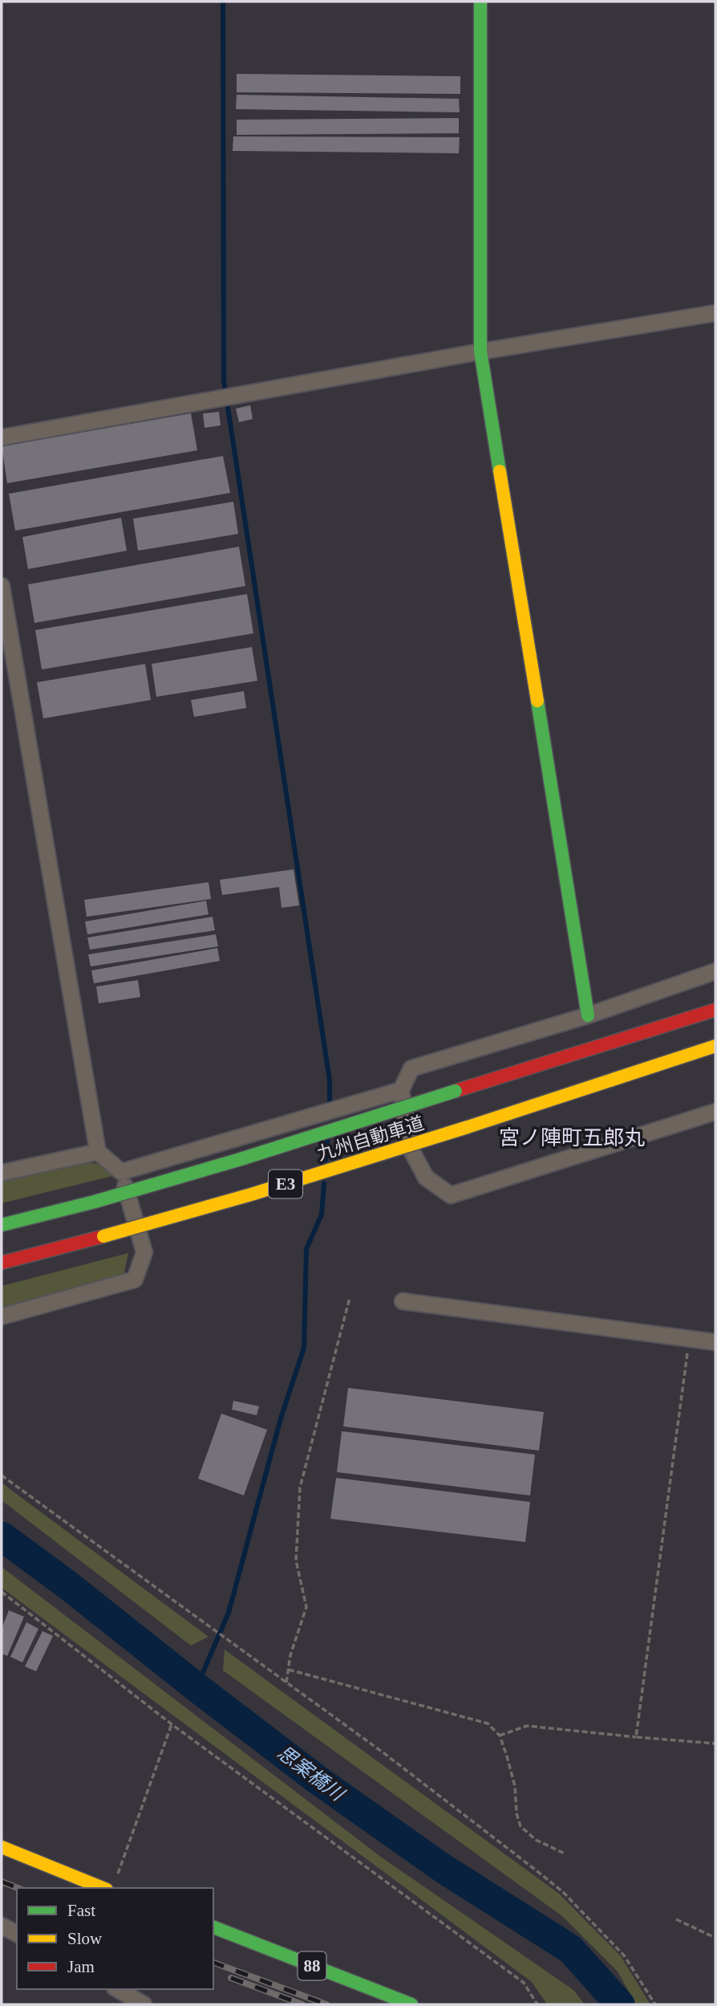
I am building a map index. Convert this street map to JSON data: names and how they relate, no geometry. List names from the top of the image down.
{
  "streets": {
    "main road": ["九州自動車道", "E3", "88"]
  },
  "districts": ["宮ノ陣町五郎丸"],
  "water": ["思案橋川"],
  "legend": ["Fast", "Slow", "Jam"]
}
